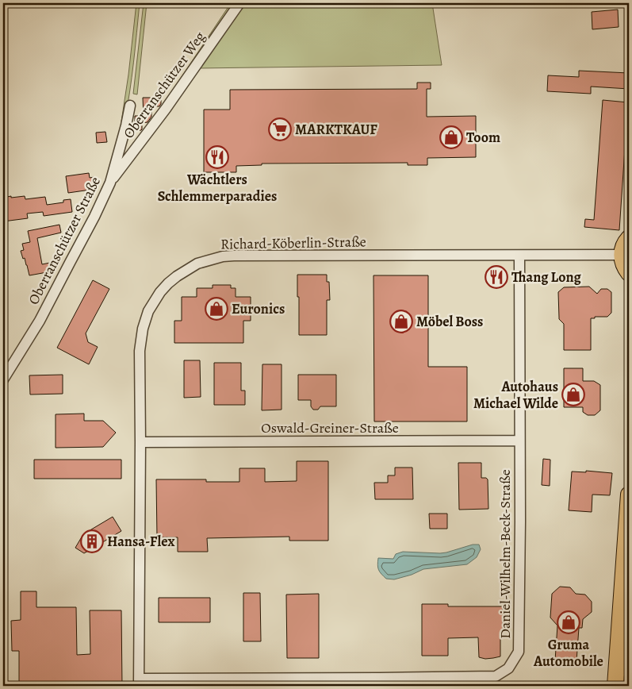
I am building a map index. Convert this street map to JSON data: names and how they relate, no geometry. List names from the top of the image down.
{
  "streets": {
    "street": [
      "Oberranschützer Weg",
      "Oberranschützer Straße",
      "Richard-Köberlin-Straße",
      "Oswald-Greiner-Straße",
      "Daniel-Wilhelm-Beck-Straße"
    ]
  },
  "crossings": [
    ["Oberranschützer Weg", "Oberranschützer Straße"],
    ["Richard-Köberlin-Straße", "Oswald-Greiner-Straße"],
    ["Richard-Köberlin-Straße", "Daniel-Wilhelm-Beck-Straße"],
    ["Oswald-Greiner-Straße", "Daniel-Wilhelm-Beck-Straße"]
  ],
  "places": {
    "supermarket": ["MARKTKAUF"],
    "shop": [
      "Toom",
      "Euronics",
      "Möbel Boss",
      "Autohaus Michael Wilde",
      "Gruma Automobile"
    ],
    "restaurant": ["Wächtlers Schlemmerparadies", "Thang Long"],
    "building": ["Hansa-Flex"]
  }
}
